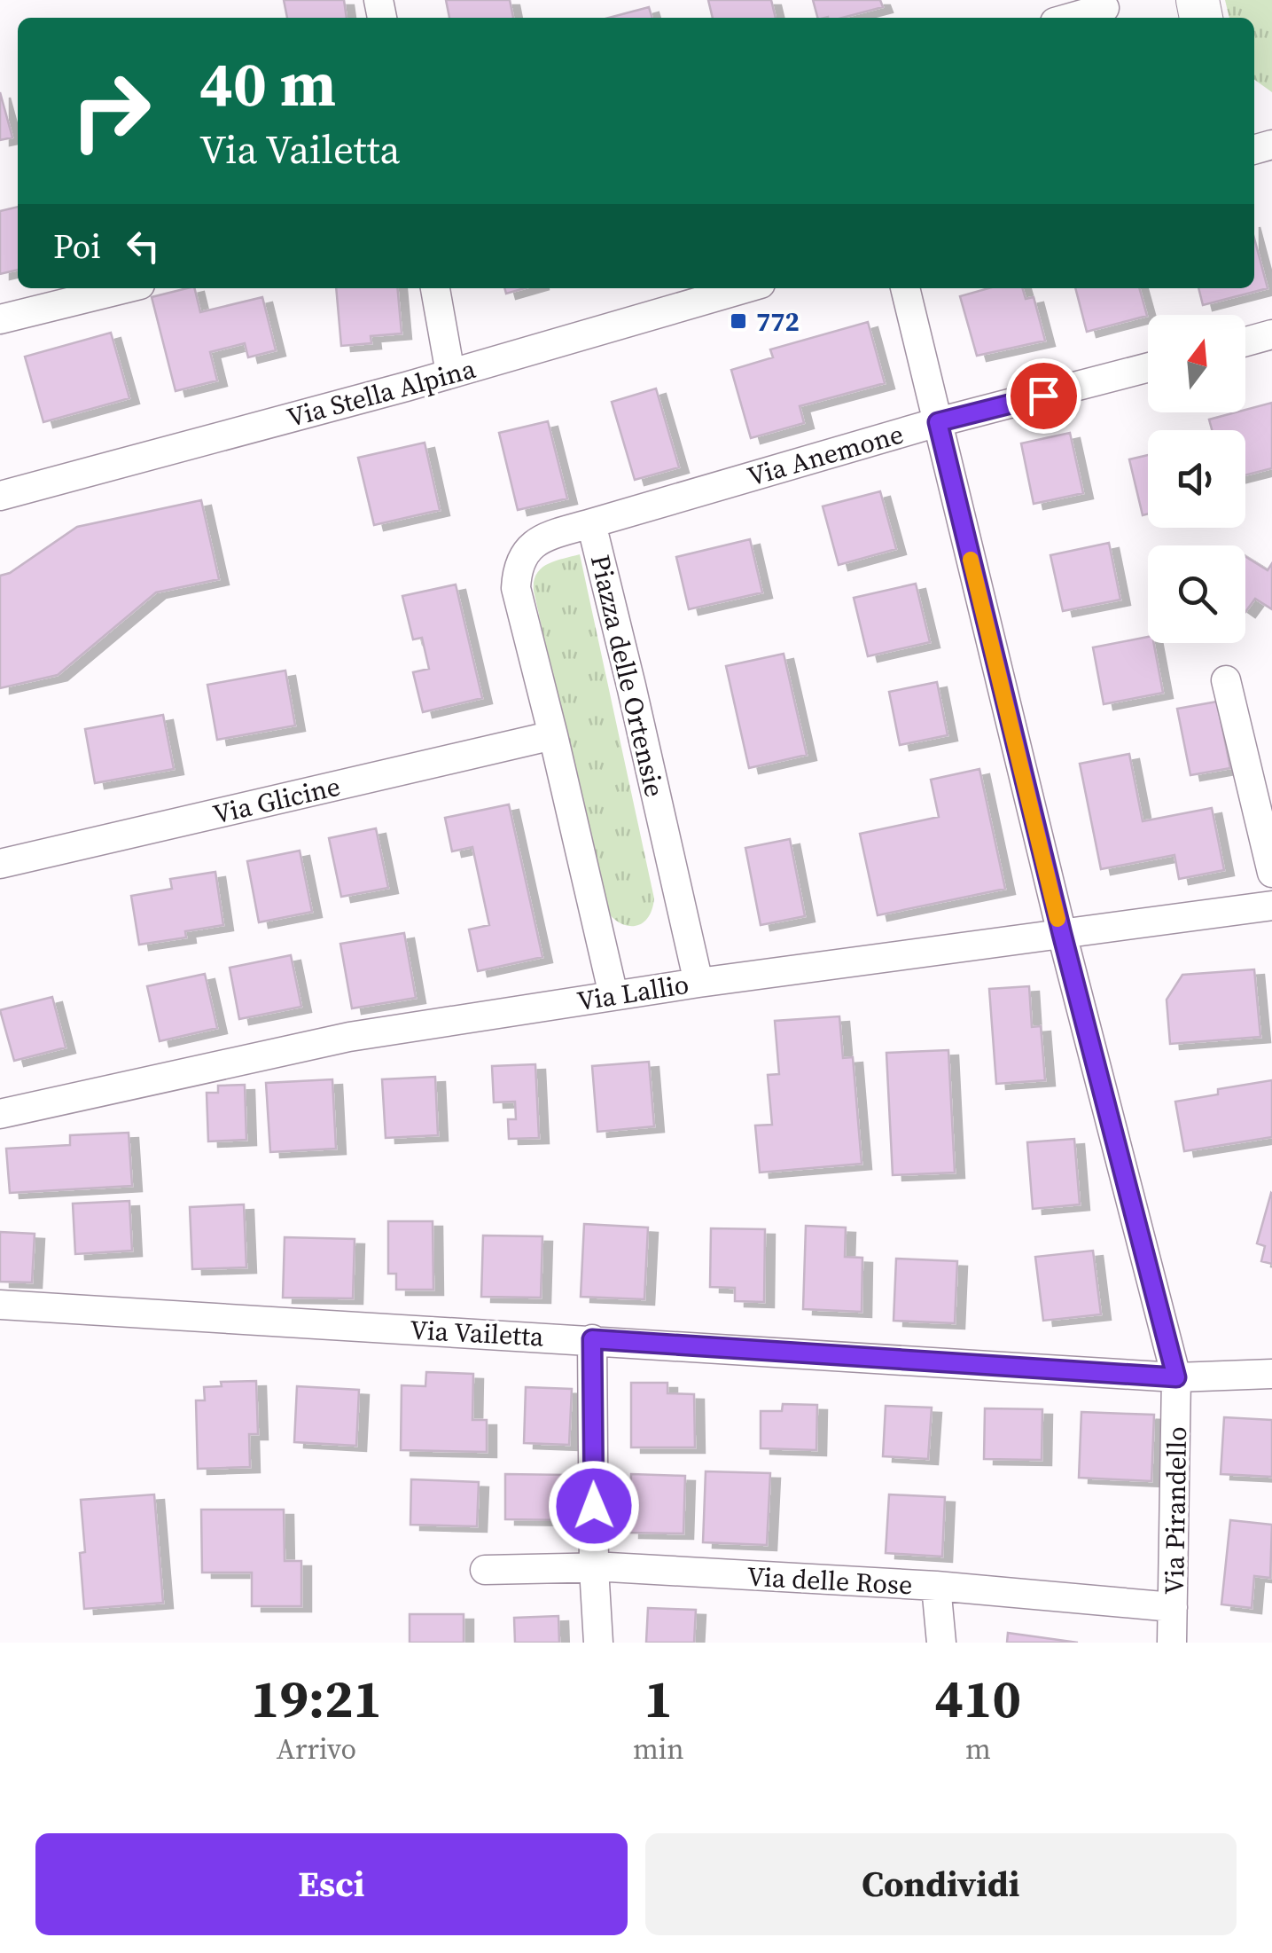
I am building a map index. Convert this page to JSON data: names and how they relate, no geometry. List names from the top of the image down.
{
  "streets": {
    "street": [
      "Via Stella Alpina",
      "Via Anemone",
      "Piazza delle Ortensie",
      "Via Glicine",
      "Via Lallio",
      "Via Vailetta",
      "Via Pirandello",
      "Via delle Rose"
    ]
  },
  "crossings": [
    ["Via Anemone", "Piazza delle Ortensie"],
    ["Via Anemone", "Via Pirandello"],
    ["Piazza delle Ortensie", "Via Glicine"],
    ["Piazza delle Ortensie", "Via Lallio"],
    ["Via Lallio", "Via Pirandello"],
    ["Via Vailetta", "Via Pirandello"],
    ["Via Pirandello", "Via delle Rose"]
  ],
  "places": {
    "transit": ["772"]
  },
  "north": "top",
  "page": {
    "turn": ["40 m", "Via Vailetta"],
    "then": "Poi",
    "eta": [
      "19:21",
      "Arrivo",
      "1",
      "min",
      "410",
      "m"
    ],
    "buttons": ["Esci", "Condividi"]
  }
}
